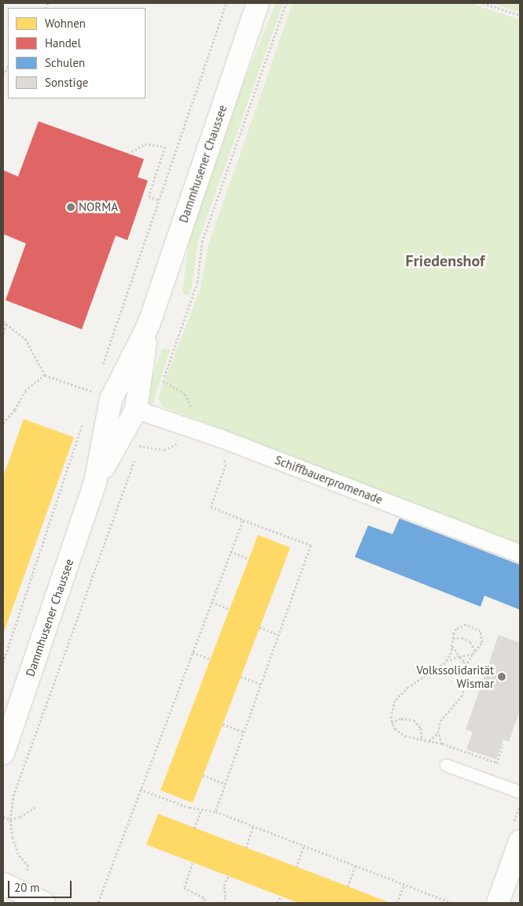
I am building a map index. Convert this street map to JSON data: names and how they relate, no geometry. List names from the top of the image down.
{
  "streets": {
    "street": ["Dammhusener Chaussee", "Schiffbauerpromenade"]
  },
  "crossings": [
    ["Dammhusener Chaussee", "Schiffbauerpromenade"]
  ],
  "districts": ["Friedenshof"],
  "places": ["NORMA", "Volkssolidarität Wismar"],
  "legend": [
    "Wohnen",
    "Handel",
    "Schulen",
    "Sonstige"
  ],
  "scale_bar": "20 m"
}
